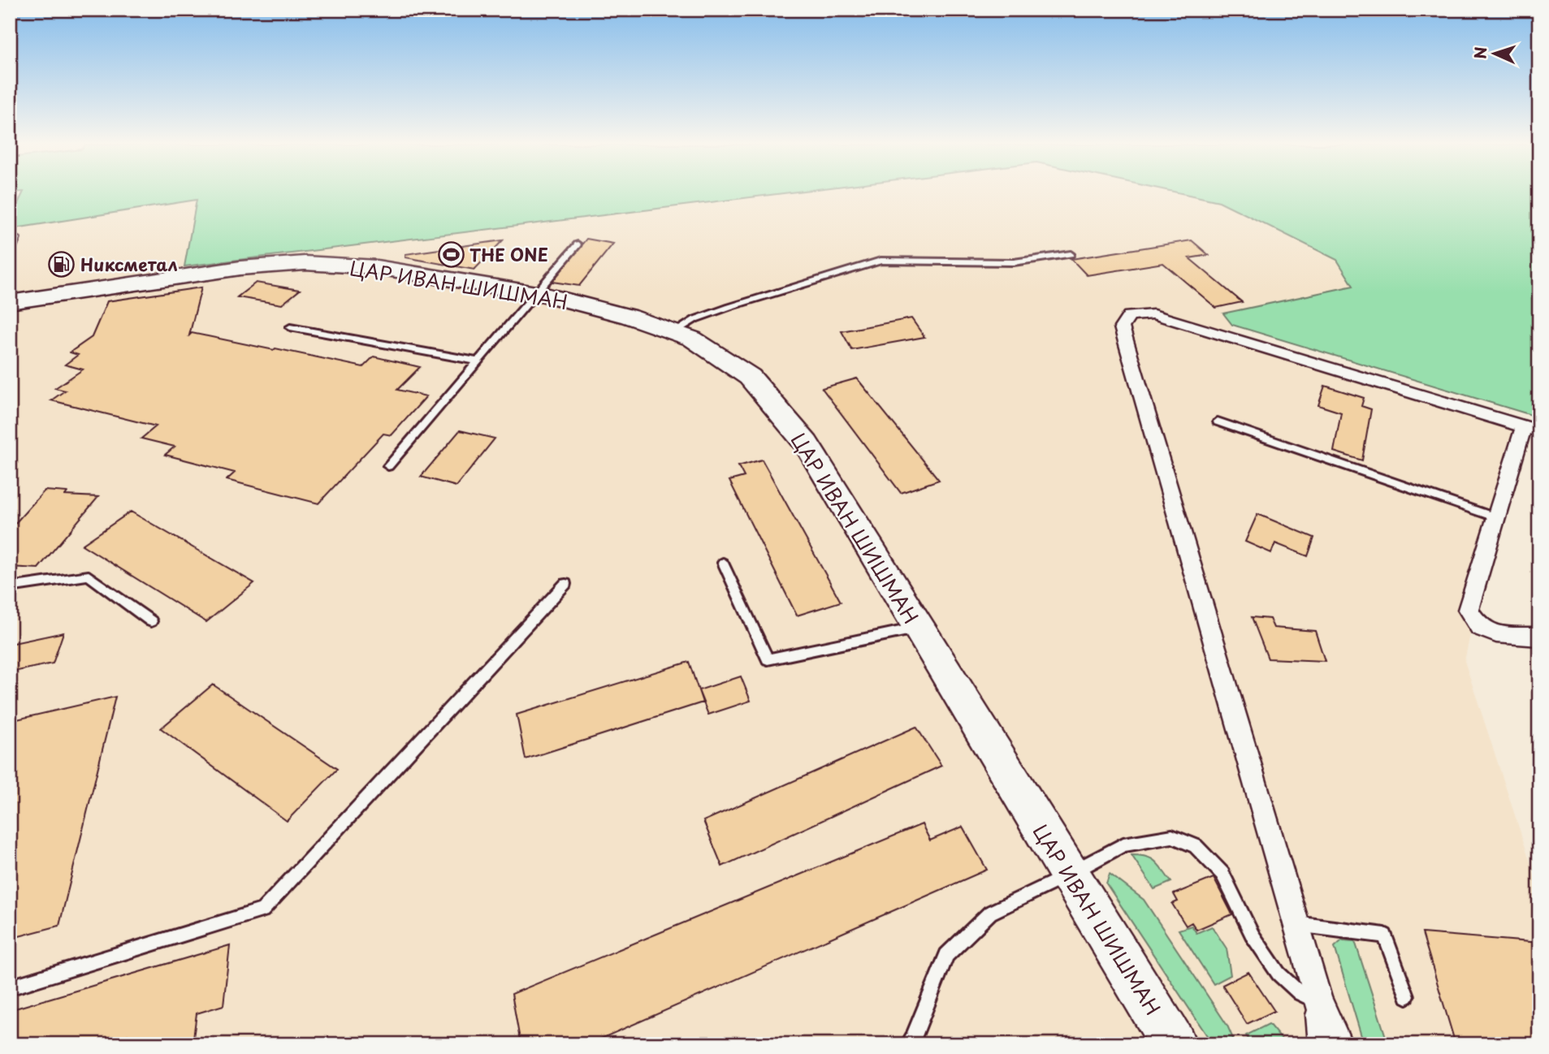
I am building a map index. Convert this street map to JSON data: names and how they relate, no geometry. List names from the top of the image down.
{
  "streets": {
    "main road": ["ЦАР ИВАН ШИШМАН"]
  },
  "places": {
    "sports": ["THE ONE"],
    "fuel station": ["Никсметал"]
  },
  "north": "left"
}
